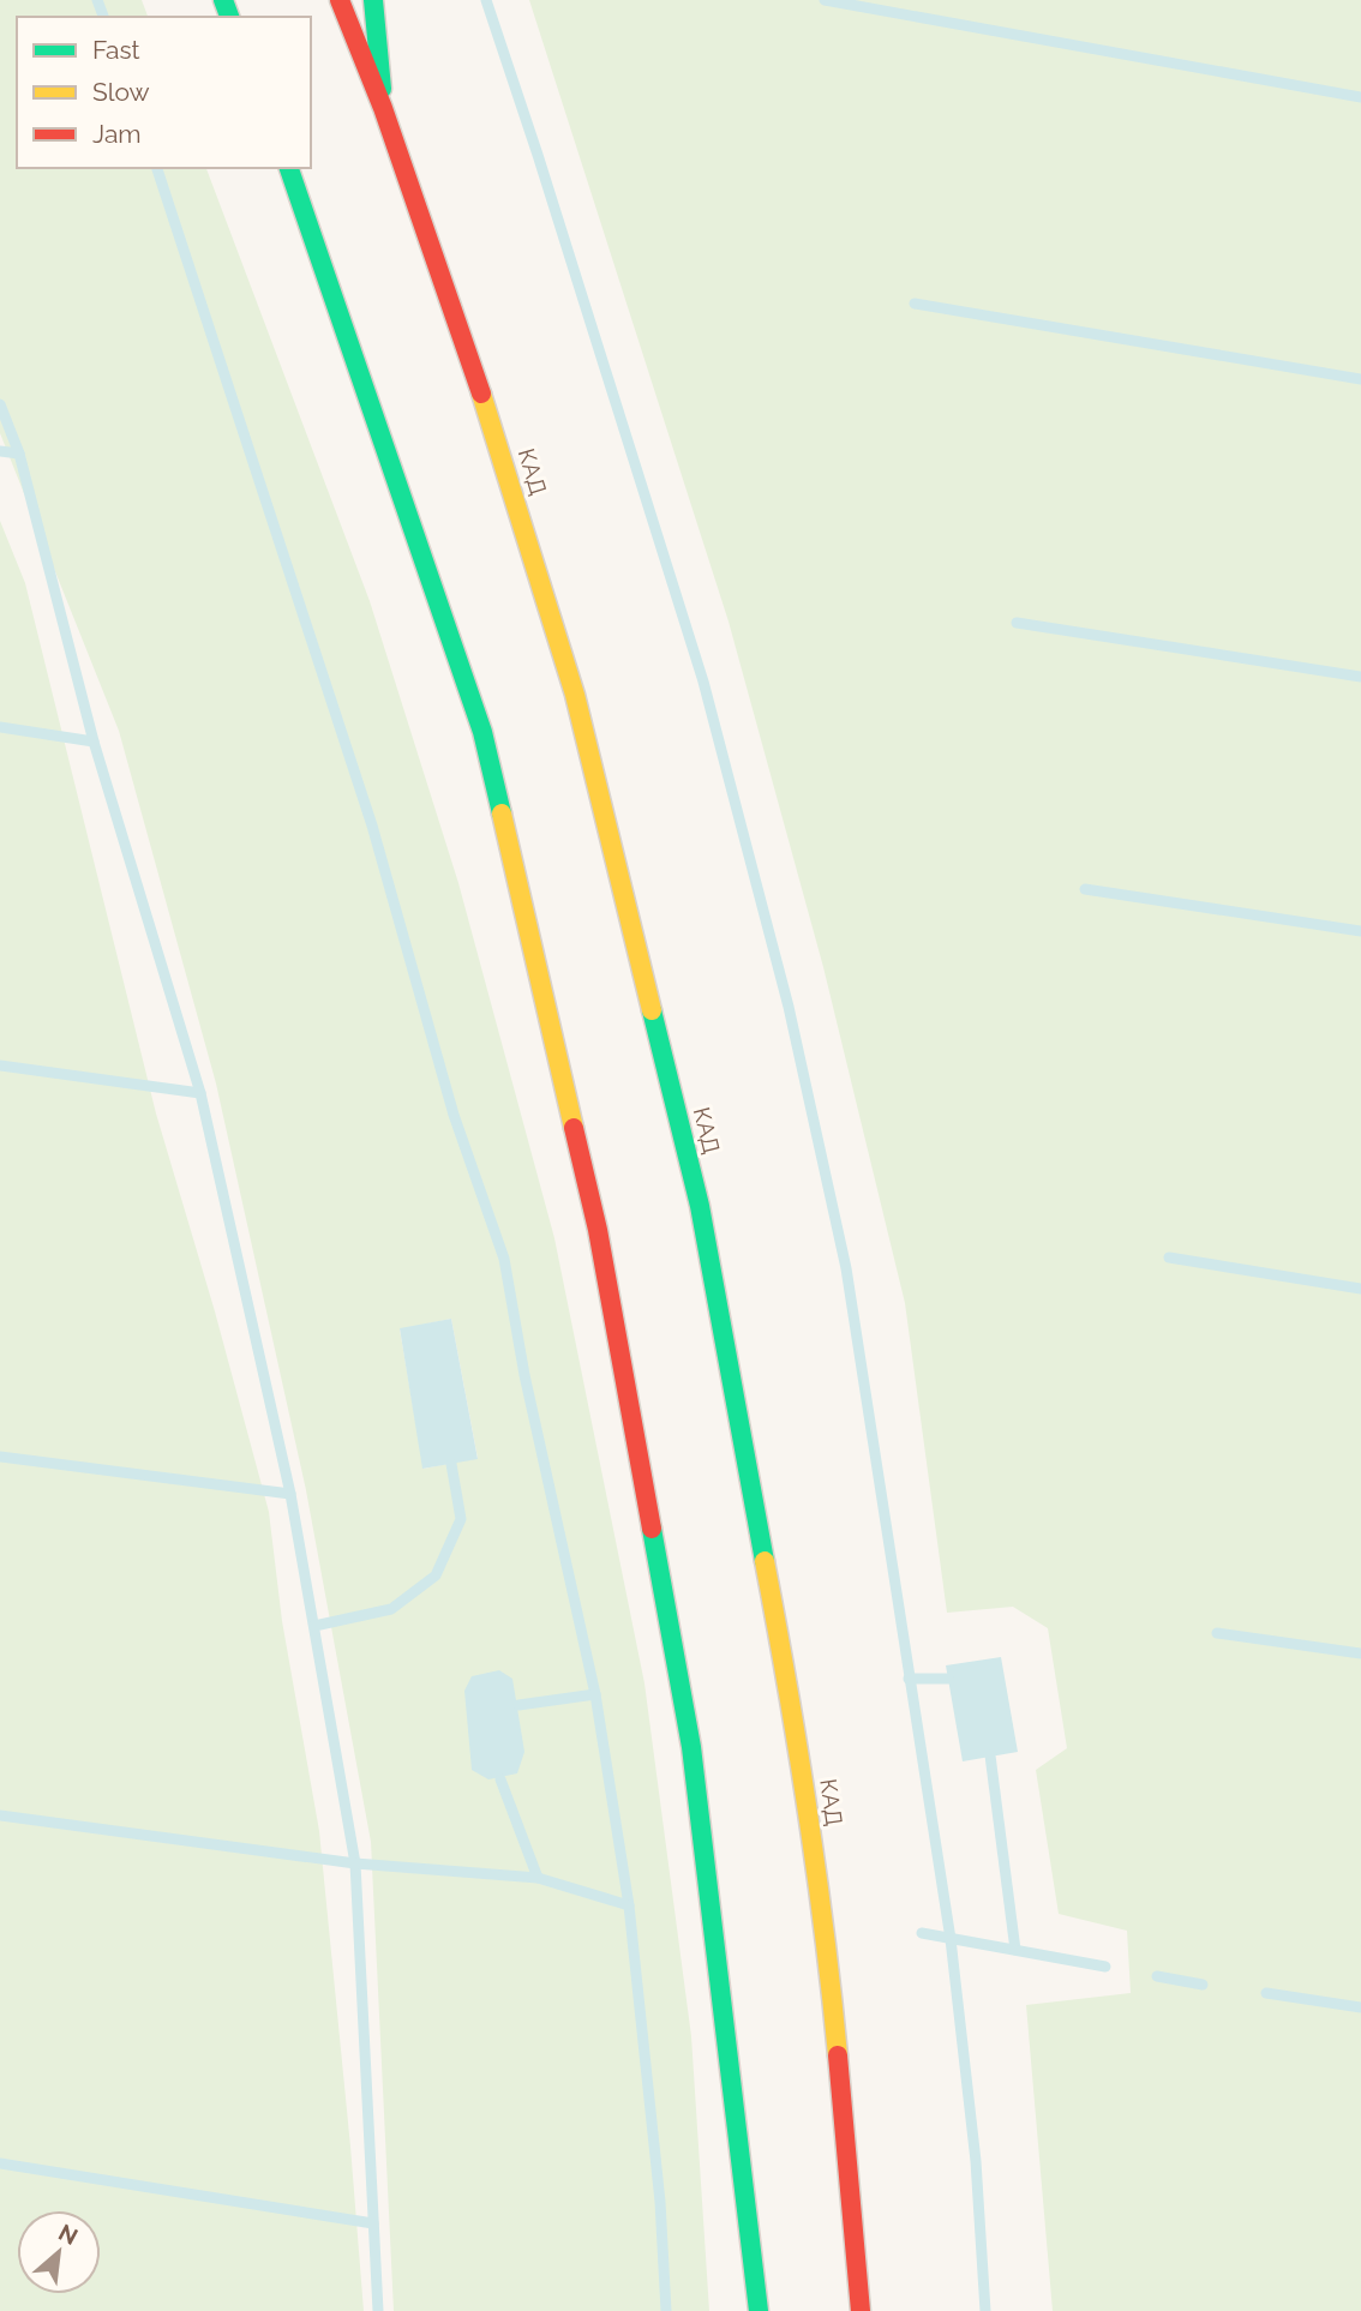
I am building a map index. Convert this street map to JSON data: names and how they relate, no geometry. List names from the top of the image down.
{
  "streets": {
    "main road": ["КАД"]
  },
  "legend": ["Fast", "Slow", "Jam"],
  "north": "top right"
}
